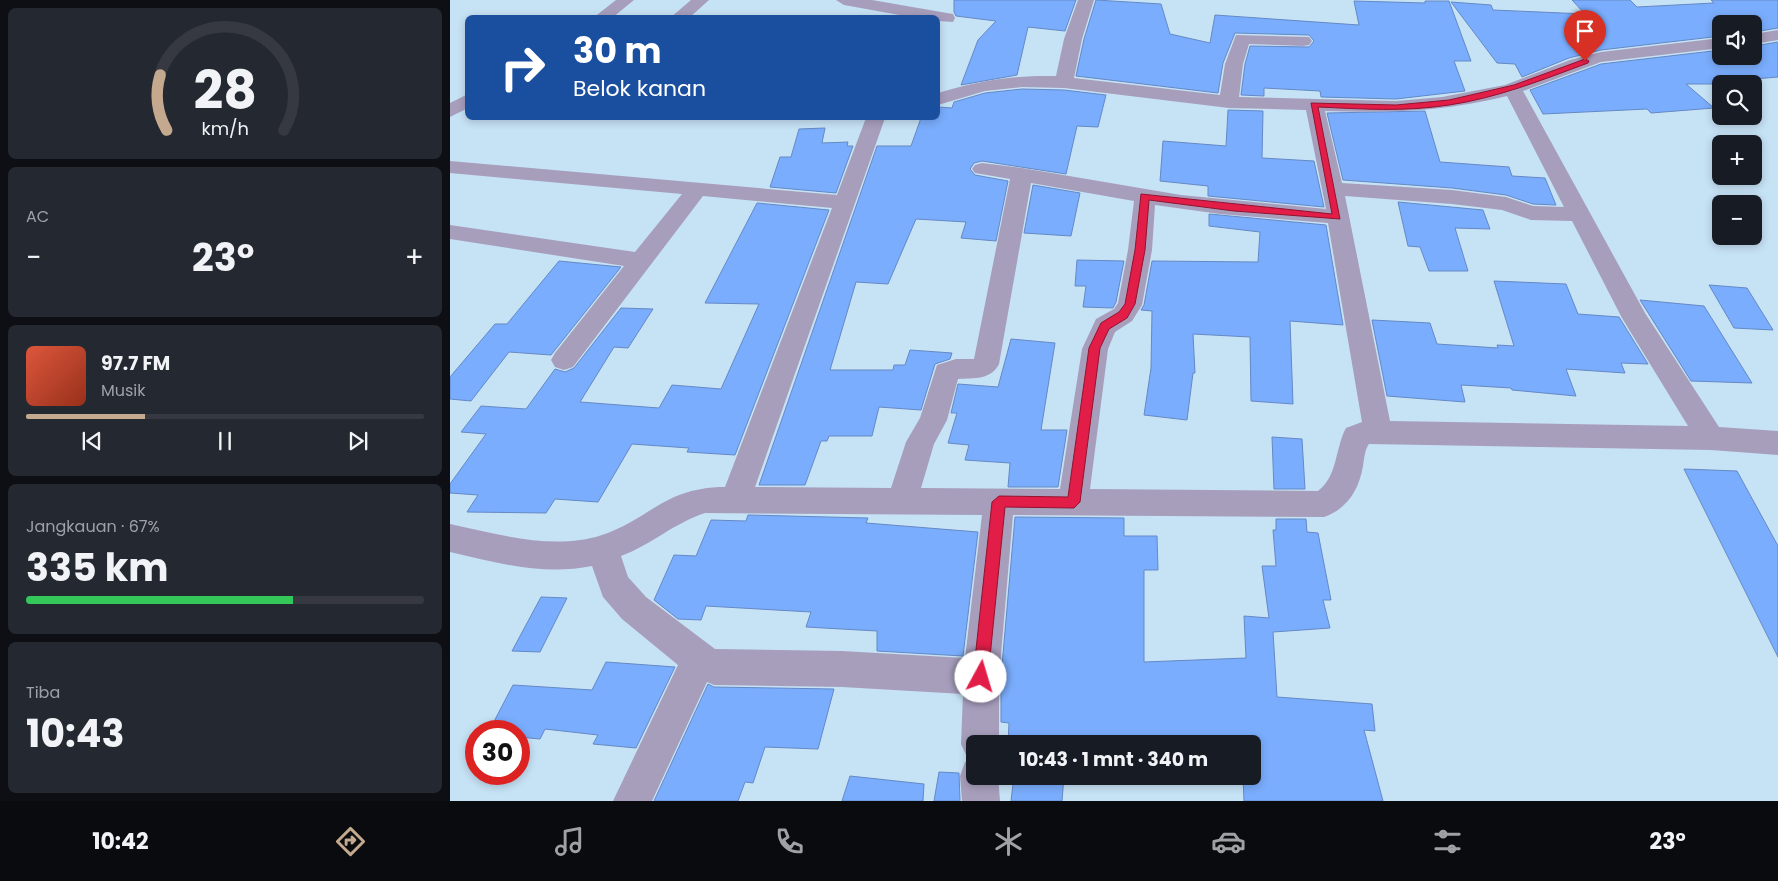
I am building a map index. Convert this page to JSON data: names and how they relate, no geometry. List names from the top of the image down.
{
  "page": {
    "map_buttons": ["+", "−"],
    "turn": ["30 m", "Belok kanan"],
    "tile": [
      "AC",
      ["Jangkauan · 67%", "335 km"],
      ["Tiba", "10:43"]
    ],
    "heat": ["−", "23°", "+"],
    "song": ["97.7 FM", "Musik"],
    "limit": "30",
    "trip": "10:43 · 1 mnt · 340 m",
    "tabs": ["10:42", "23°"],
    "gauge": ["28", "km/h"]
  }
}
